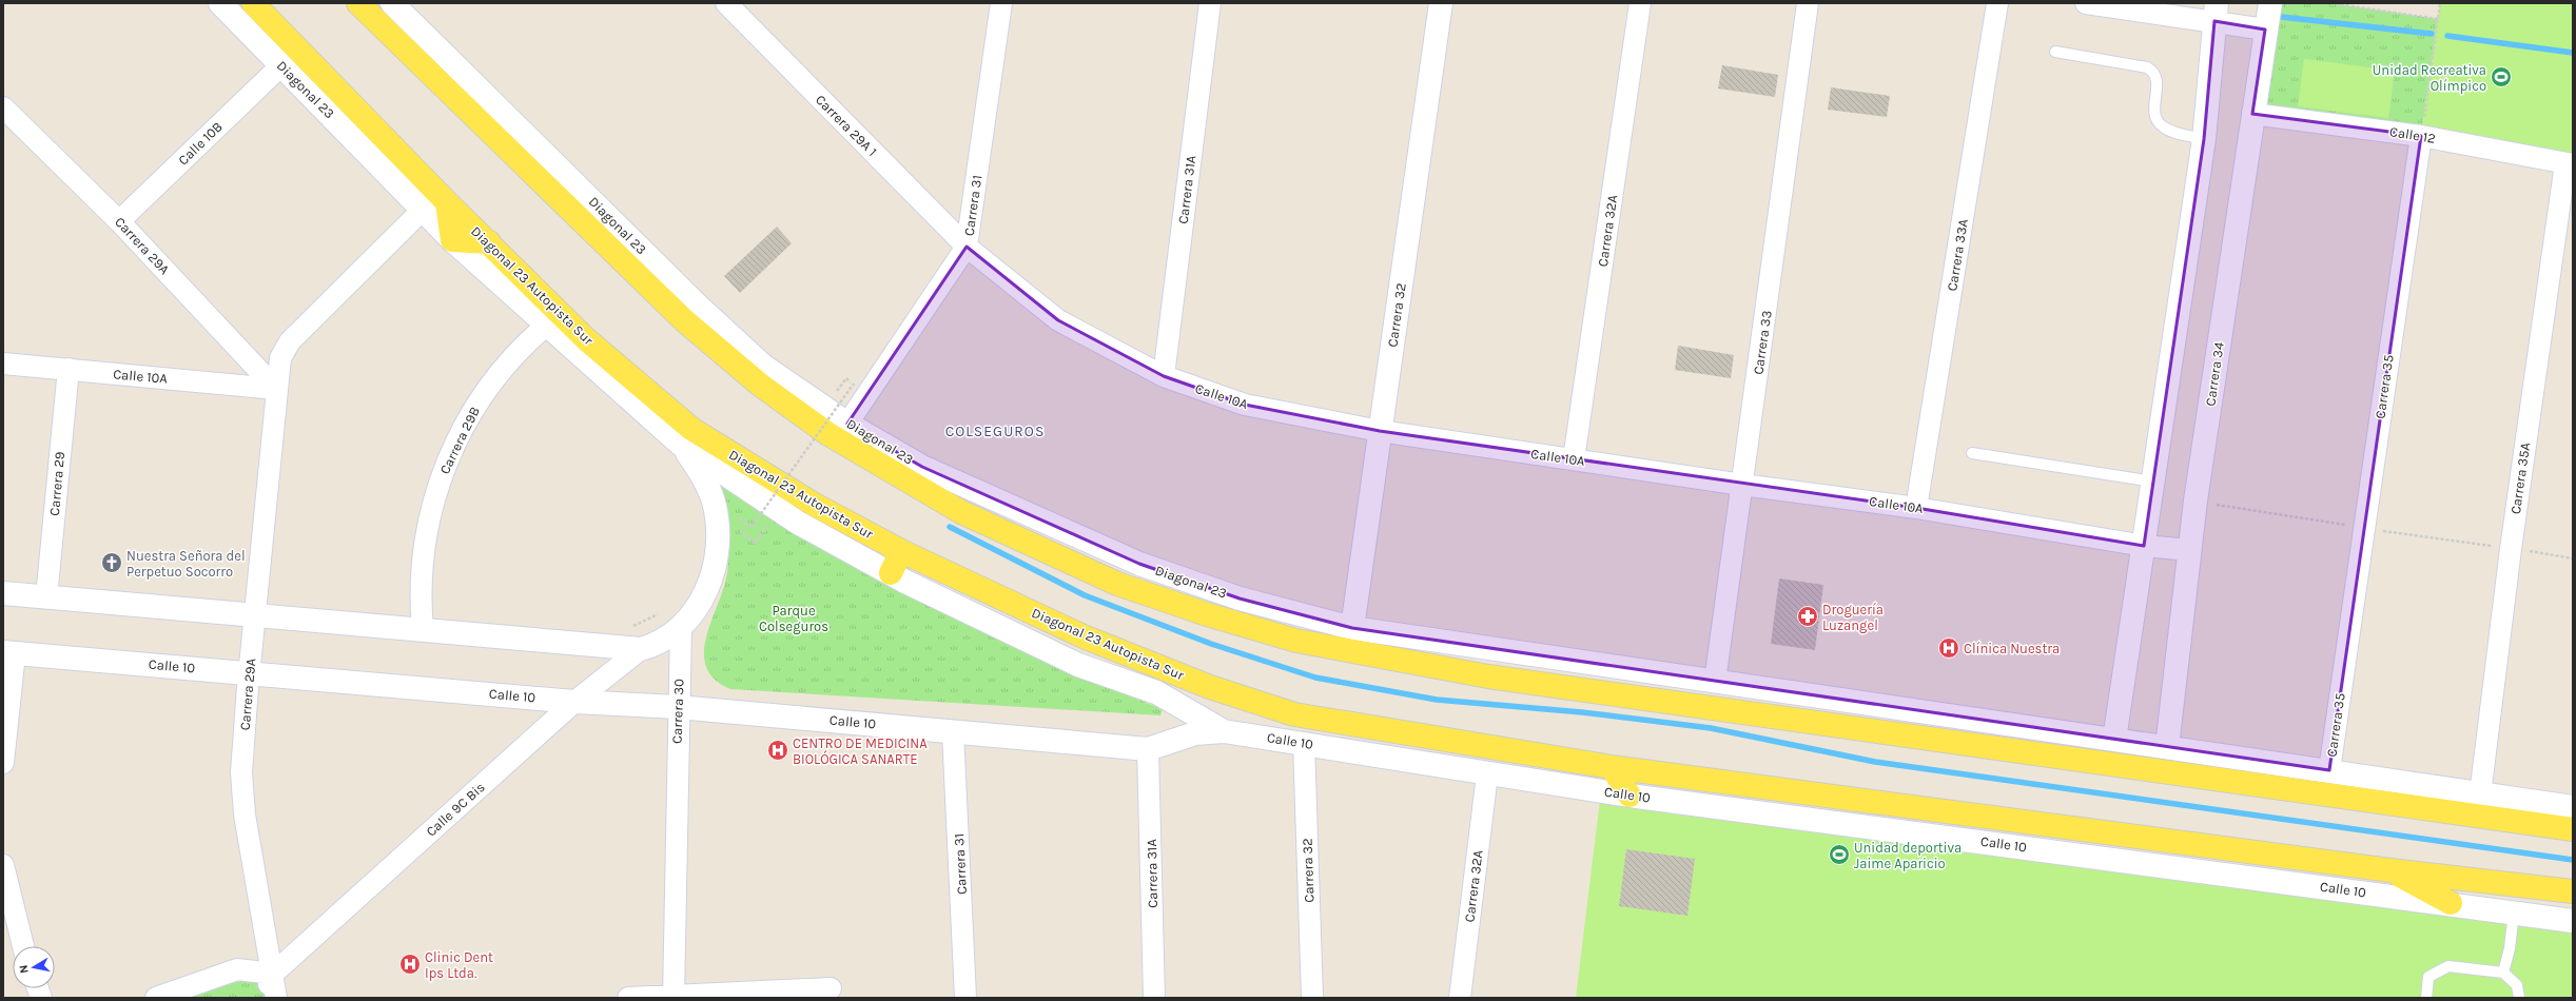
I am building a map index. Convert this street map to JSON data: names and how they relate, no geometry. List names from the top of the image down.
{
  "streets": {
    "main road": ["Diagonal 23 Autopista Sur", "Calle 10"],
    "street": [
      "Diagonal 23",
      "Carrera 29A 1",
      "Calle 12",
      "Calle 10B",
      "Carrera 31A",
      "Carrera 31",
      "Carrera 32A",
      "Carrera 29A",
      "Carrera 33A",
      "Carrera 32",
      "Carrera 33",
      "Carrera 34",
      "Calle 10A",
      "Carrera 35",
      "Carrera 29B",
      "Carrera 35A",
      "Carrera 29",
      "Carrera 30",
      "Calle 9C Bis"
    ]
  },
  "crossings": [
    ["Diagonal 23", "Calle 10B"],
    ["Diagonal 23", "Carrera 31"],
    ["Diagonal 23", "Carrera 29A"],
    ["Diagonal 23", "Carrera 32"],
    ["Diagonal 23", "Carrera 33"],
    ["Diagonal 23", "Carrera 29B"],
    ["Diagonal 23", "Calle 10"],
    ["Carrera 29A 1", "Carrera 31"],
    ["Carrera 29A 1", "Calle 10A"],
    ["Calle 12", "Carrera 34"],
    ["Calle 12", "Carrera 35"],
    ["Calle 12", "Carrera 35A"],
    ["Calle 10B", "Carrera 29A"],
    ["Carrera 31A", "Calle 10A"],
    ["Carrera 31A", "Calle 10"],
    ["Carrera 31", "Calle 10A"],
    ["Carrera 31", "Calle 10"],
    ["Carrera 32A", "Calle 10A"],
    ["Carrera 32A", "Calle 10"],
    ["Carrera 29A", "Calle 10A"],
    ["Carrera 29A", "Calle 10"],
    ["Carrera 29A", "Calle 9C Bis"],
    ["Carrera 33A", "Calle 10A"],
    ["Diagonal 23 Autopista Sur", "Calle 10"],
    ["Carrera 32", "Calle 10A"],
    ["Carrera 32", "Calle 10"],
    ["Carrera 33", "Calle 10A"],
    ["Carrera 34", "Calle 10A"],
    ["Calle 10A", "Carrera 29"],
    ["Calle 10", "Carrera 30"],
    ["Calle 10", "Calle 9C Bis"]
  ],
  "districts": ["COLSEGUROS"],
  "parks": ["Parque Colseguros"],
  "places": {
    "sports": ["Unidad Recreativa Olímpico", "Unidad deportiva Jaime Aparicio"],
    "church": ["Nuestra Señora del Perpetuo Socorro"],
    "pharmacy": ["Droguería Luzangel"],
    "hospital": ["Clínica Nuestra", "CENTRO DE MEDICINA BIOLÓGICA SANARTE", "Clinic Dent Ips Ltda."]
  },
  "north": "left"
}
